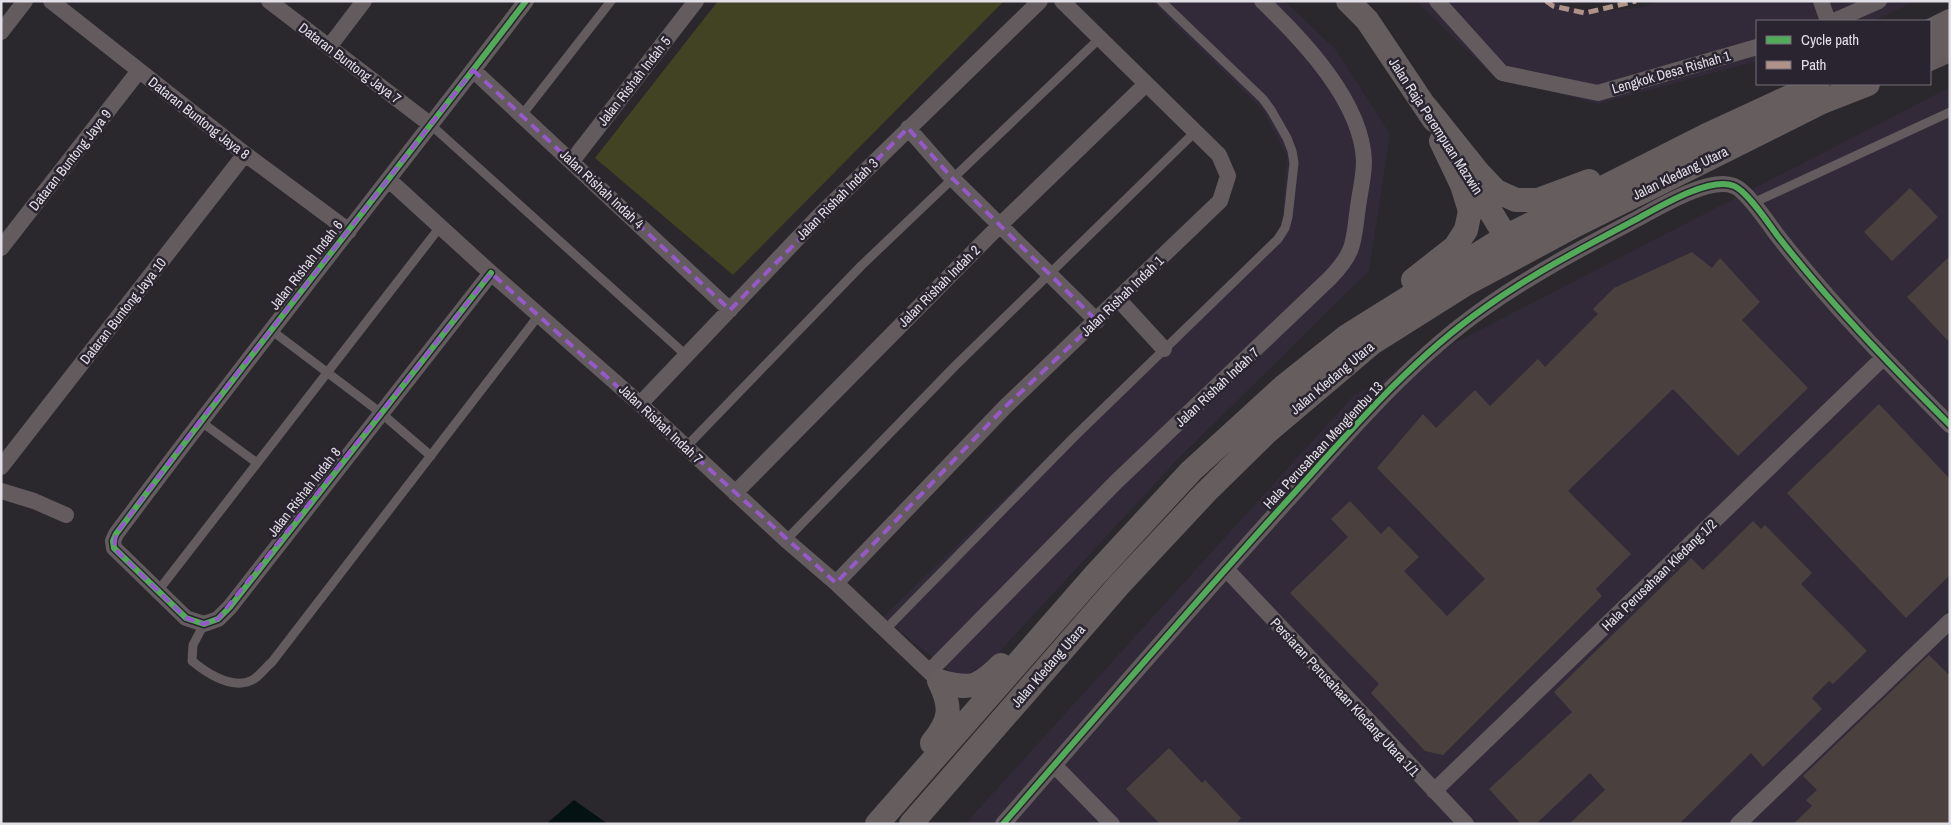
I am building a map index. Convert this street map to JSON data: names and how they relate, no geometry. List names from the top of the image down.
{
  "streets": {
    "main road": ["Jalan Raja Perempuan Mazwin", "Jalan Kledang Utara"],
    "street": [
      "Dataran Buntong Jaya 7",
      "Lengkok Desa Rishah 1",
      "Jalan Rishah Indah 5",
      "Dataran Buntong Jaya 8",
      "Dataran Buntong Jaya 9",
      "Jalan Rishah Indah 4",
      "Jalan Rishah Indah 3",
      "Jalan Rishah Indah 6",
      "Jalan Rishah Indah 2",
      "Jalan Rishah Indah 1",
      "Dataran Buntong Jaya 10",
      "Jalan Rishah Indah 7",
      "Hala Perusahaan Menglembu 13",
      "Jalan Rishah Indah 8",
      "Hala Perusahaan Kledang 1/2",
      "Persiaran Perusahaan Kledang Utara 1/1"
    ]
  },
  "crossings": [
    ["Dataran Buntong Jaya 7", "Jalan Rishah Indah 6"],
    ["Jalan Rishah Indah 5", "Jalan Rishah Indah 4"],
    ["Dataran Buntong Jaya 8", "Dataran Buntong Jaya 9"],
    ["Dataran Buntong Jaya 8", "Jalan Rishah Indah 6"],
    ["Dataran Buntong Jaya 8", "Dataran Buntong Jaya 10"],
    ["Jalan Raja Perempuan Mazwin", "Jalan Kledang Utara"],
    ["Jalan Rishah Indah 4", "Jalan Rishah Indah 3"],
    ["Jalan Rishah Indah 4", "Jalan Rishah Indah 6"],
    ["Jalan Rishah Indah 3", "Jalan Rishah Indah 7"],
    ["Jalan Rishah Indah 6", "Jalan Rishah Indah 7"],
    ["Jalan Rishah Indah 2", "Jalan Rishah Indah 1"],
    ["Jalan Rishah Indah 2", "Jalan Rishah Indah 7"],
    ["Jalan Rishah Indah 1", "Jalan Rishah Indah 7"],
    ["Jalan Rishah Indah 7", "Jalan Rishah Indah 8"],
    ["Hala Perusahaan Menglembu 13", "Persiaran Perusahaan Kledang Utara 1/1"],
    ["Hala Perusahaan Kledang 1/2", "Persiaran Perusahaan Kledang Utara 1/1"]
  ],
  "legend": ["Cycle path", "Path"]
}
